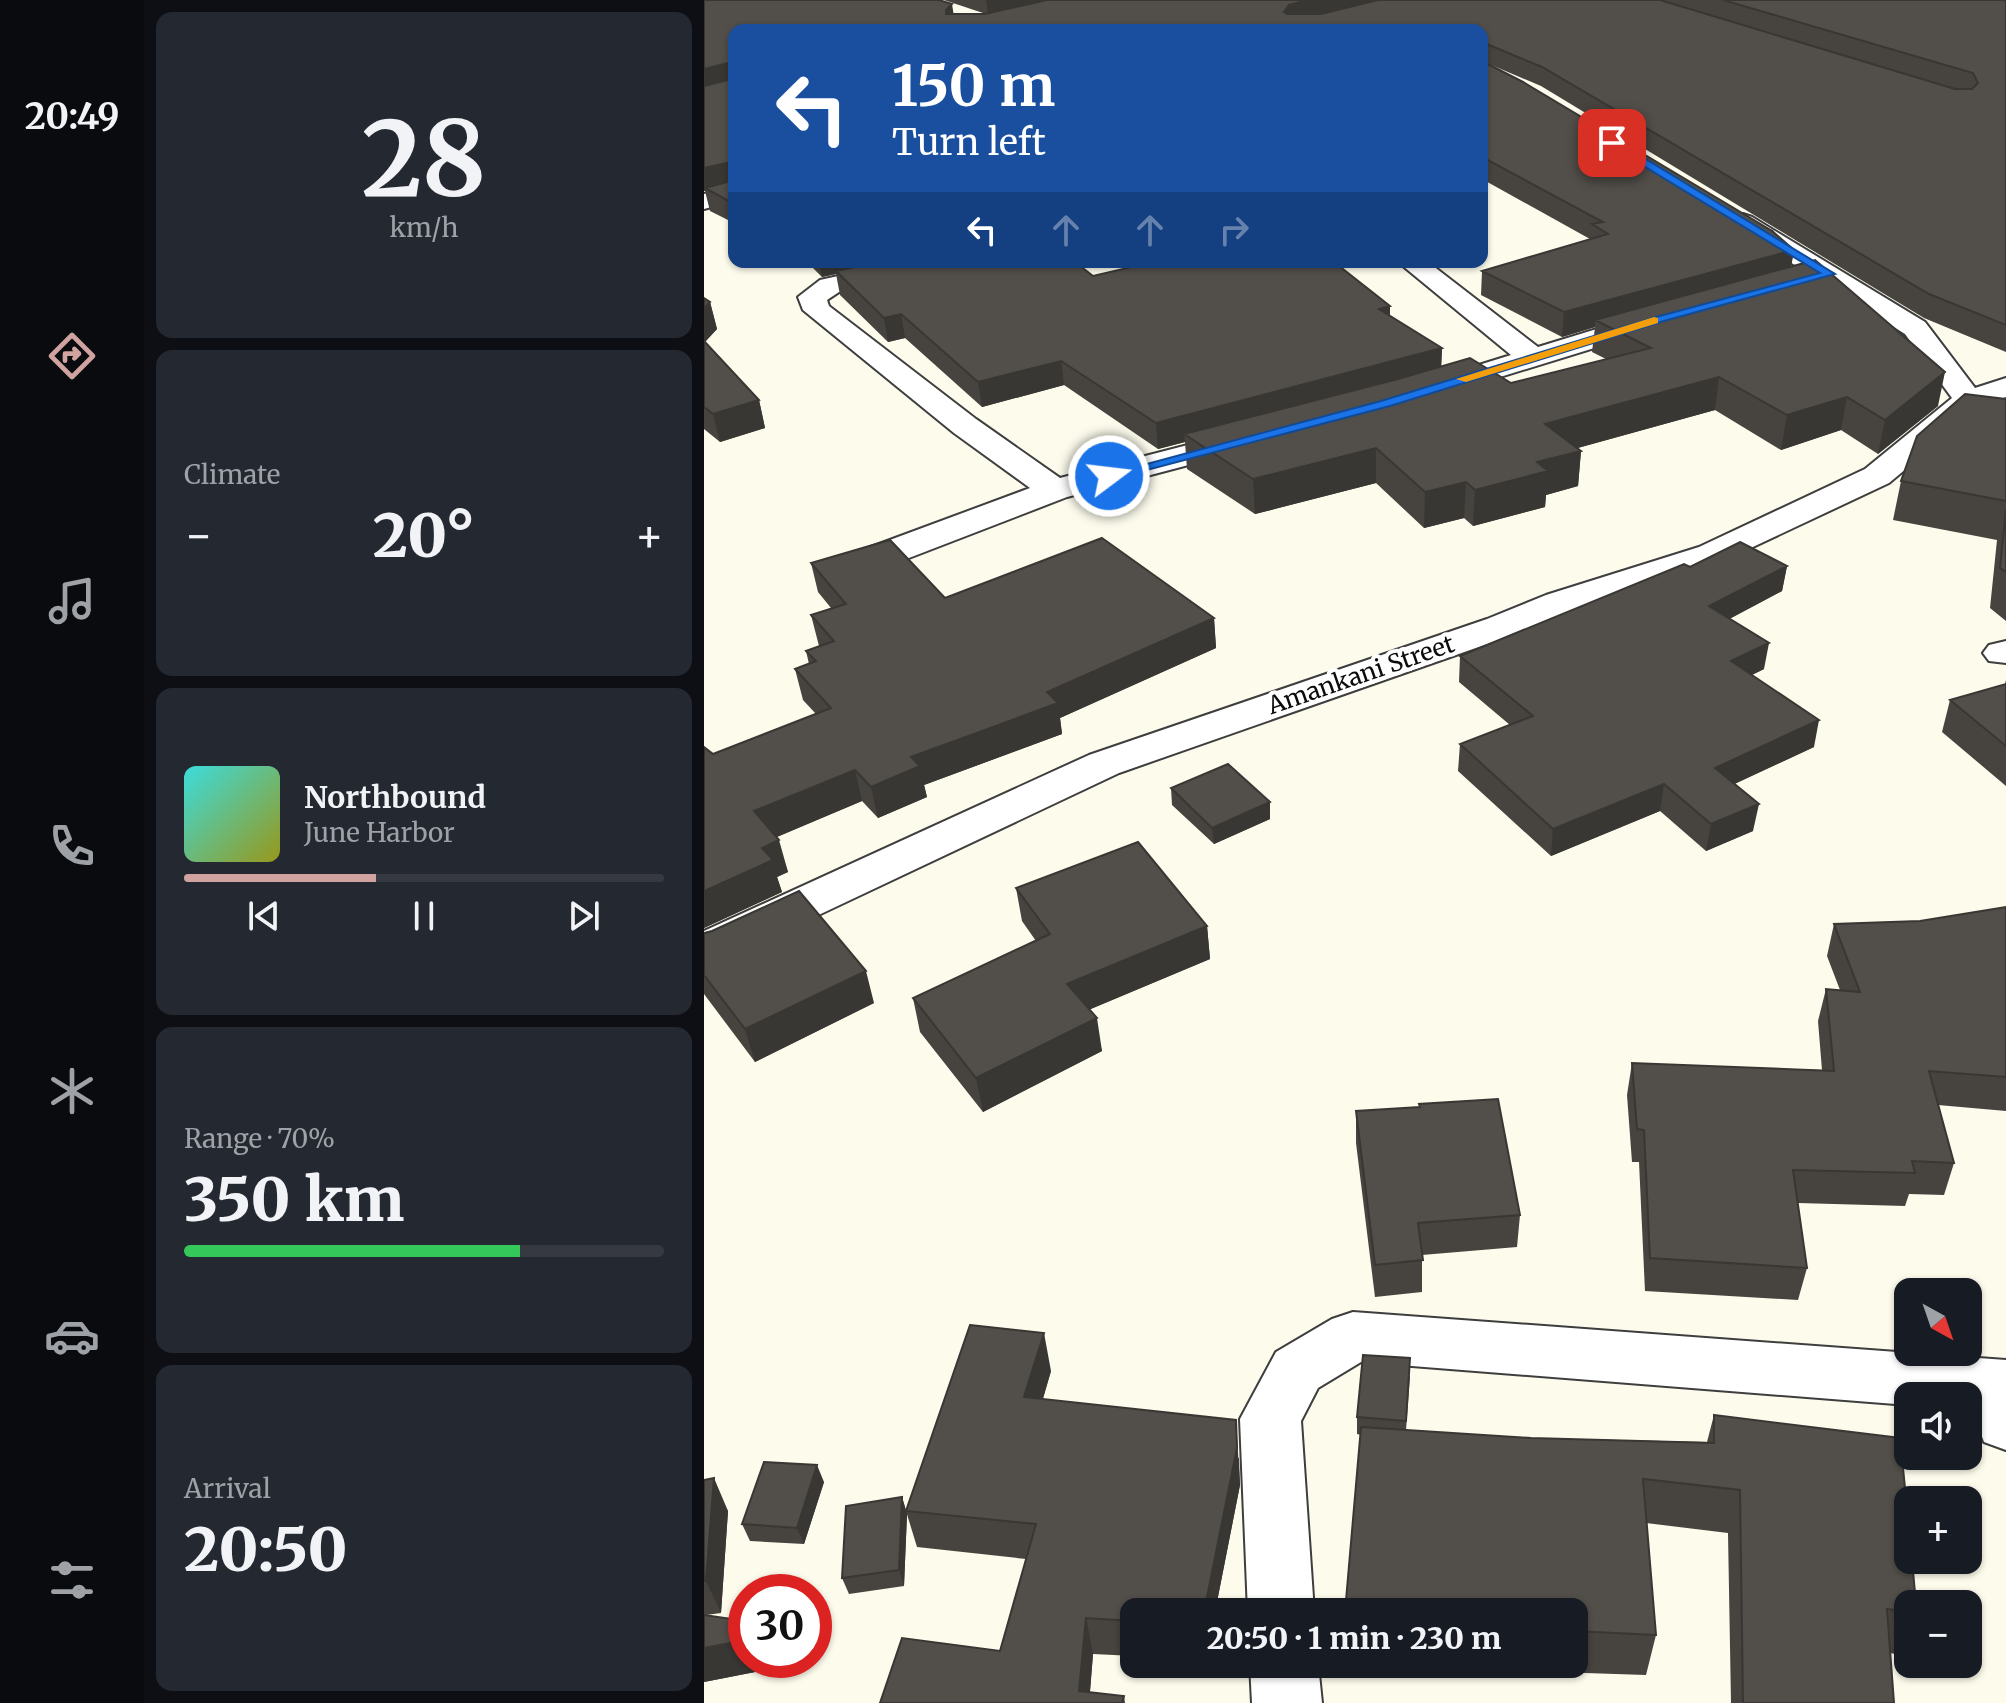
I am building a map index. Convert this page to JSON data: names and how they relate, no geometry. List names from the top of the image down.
{
  "streets": {
    "street": ["Amankani Street"]
  },
  "north": "bottom right",
  "page": {
    "tabs": "20:49",
    "tile": [
      ["28", "km/h"],
      "Climate",
      ["Range · 70%", "350 km"],
      ["Arrival", "20:50"]
    ],
    "turn": ["150 m", "Turn left"],
    "heat": ["−", "20°", "+"],
    "song": ["Northbound", "June Harbor"],
    "map_buttons": ["+", "−"],
    "limit": "30",
    "trip": "20:50 · 1 min · 230 m"
  }
}
